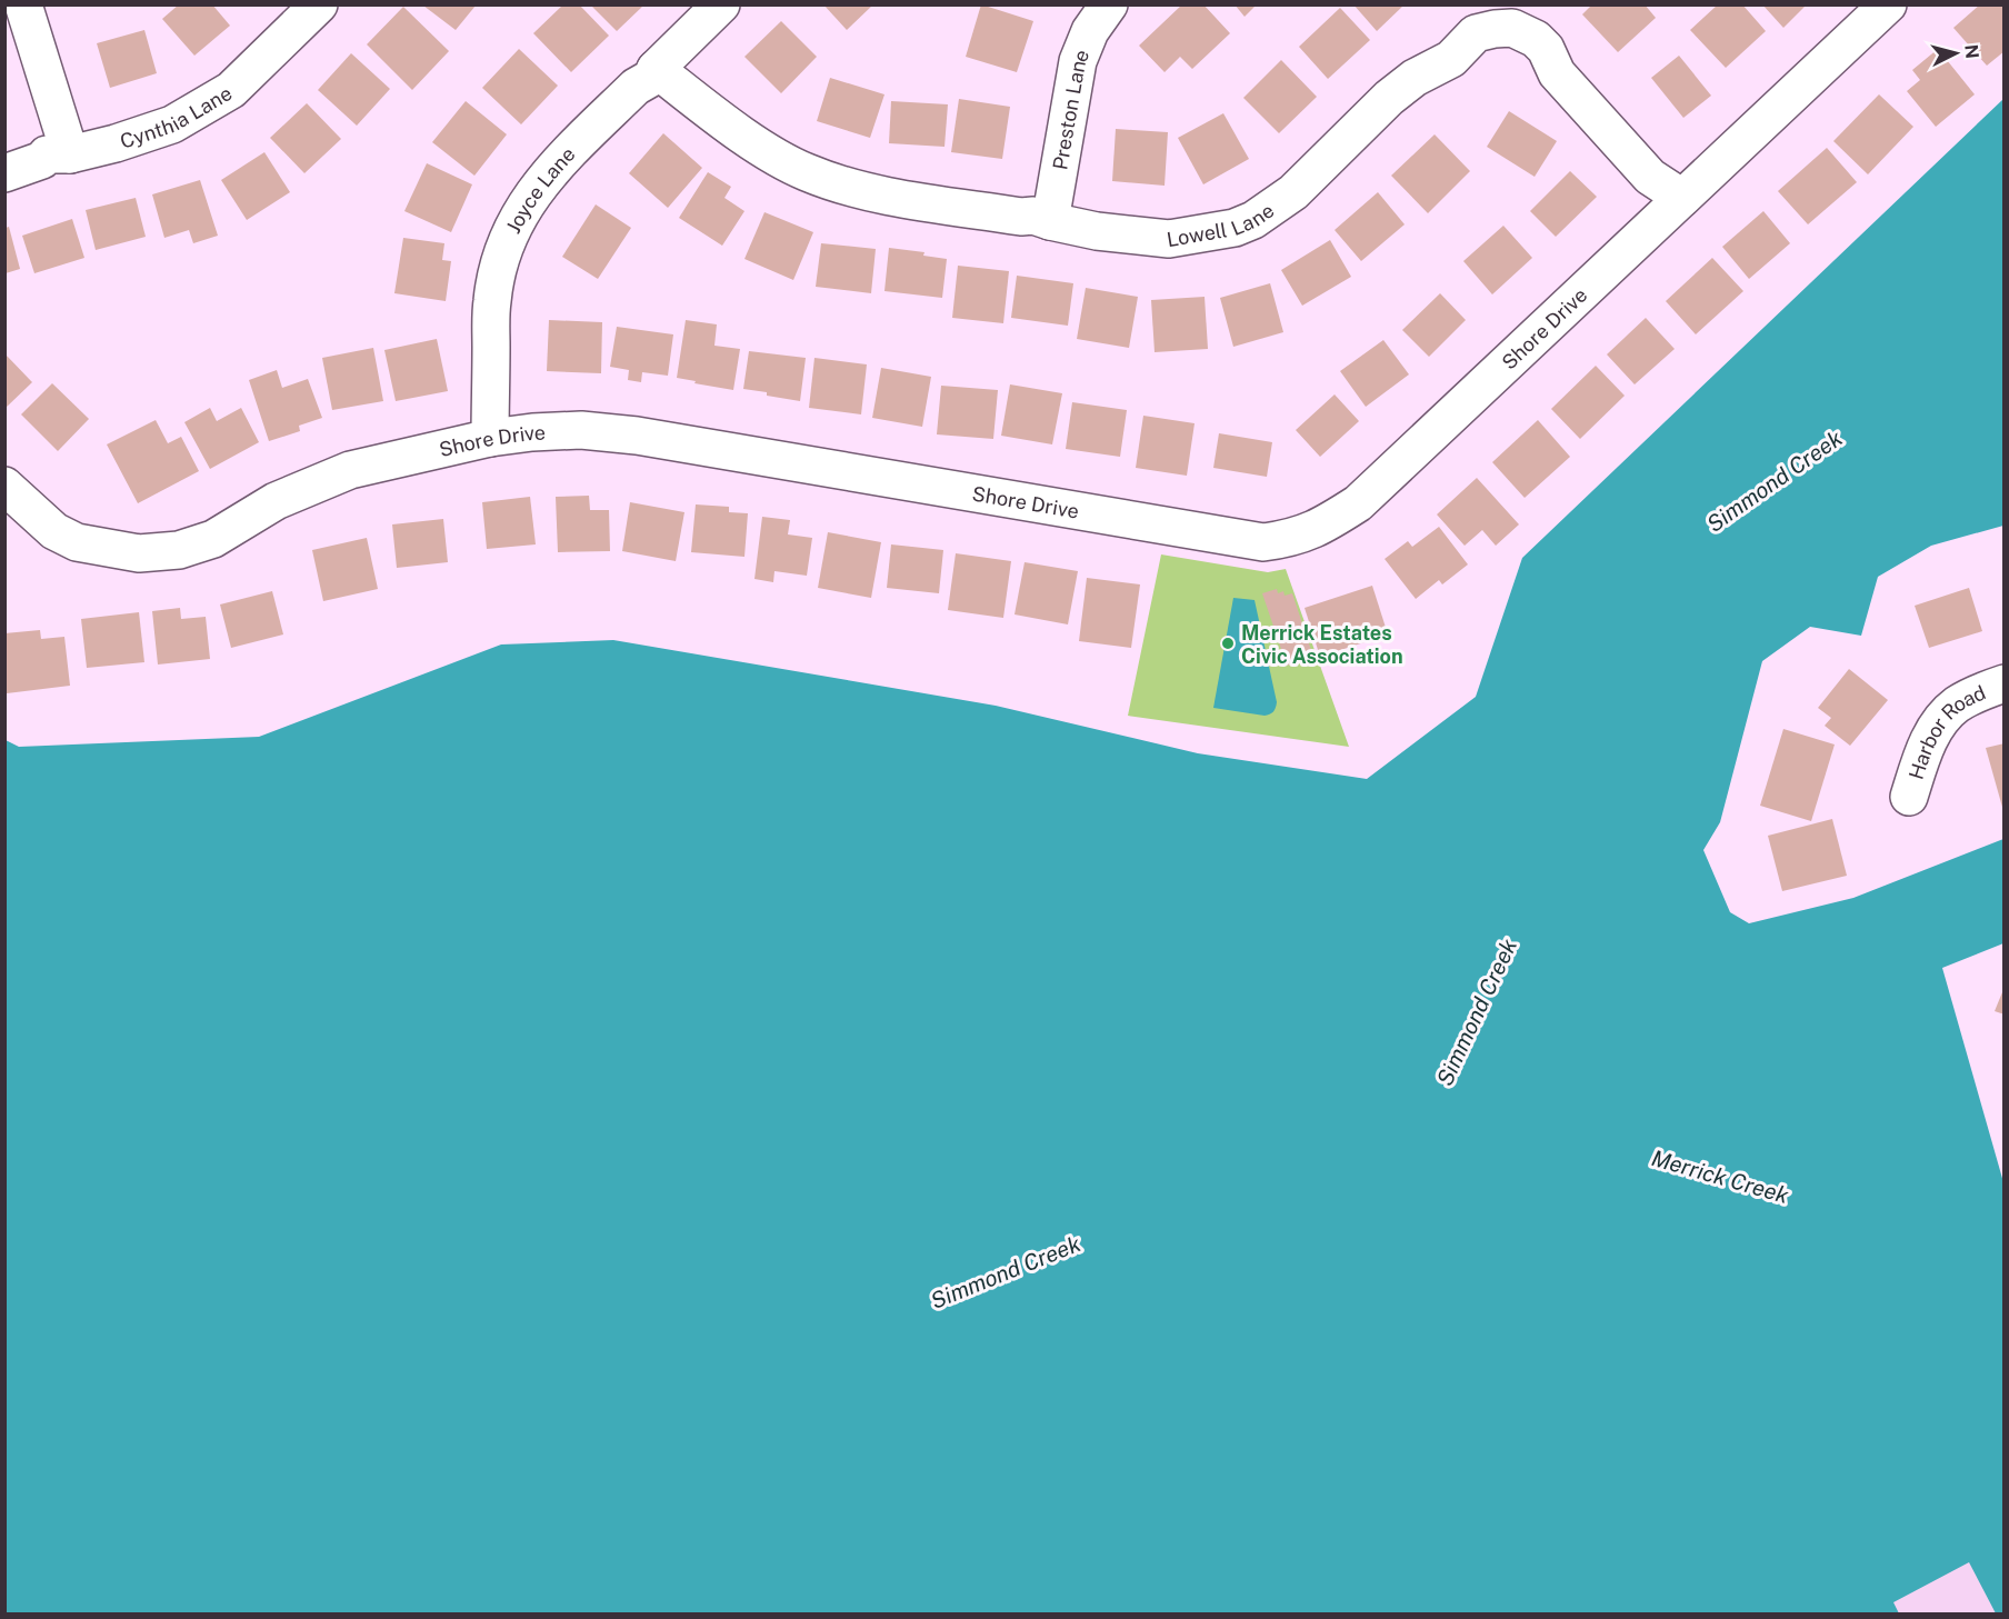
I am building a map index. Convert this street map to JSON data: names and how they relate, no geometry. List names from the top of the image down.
{
  "streets": {
    "street": [
      "Preston Lane",
      "Cynthia Lane",
      "Joyce Lane",
      "Lowell Lane",
      "Shore Drive",
      "Harbor Road"
    ]
  },
  "crossings": [
    ["Preston Lane", "Lowell Lane"],
    ["Joyce Lane", "Lowell Lane"],
    ["Joyce Lane", "Shore Drive"],
    ["Lowell Lane", "Shore Drive"]
  ],
  "water": ["Simmond Creek", "Merrick Creek"],
  "places": ["Merrick Estates Civic Association"],
  "north": "right"
}
